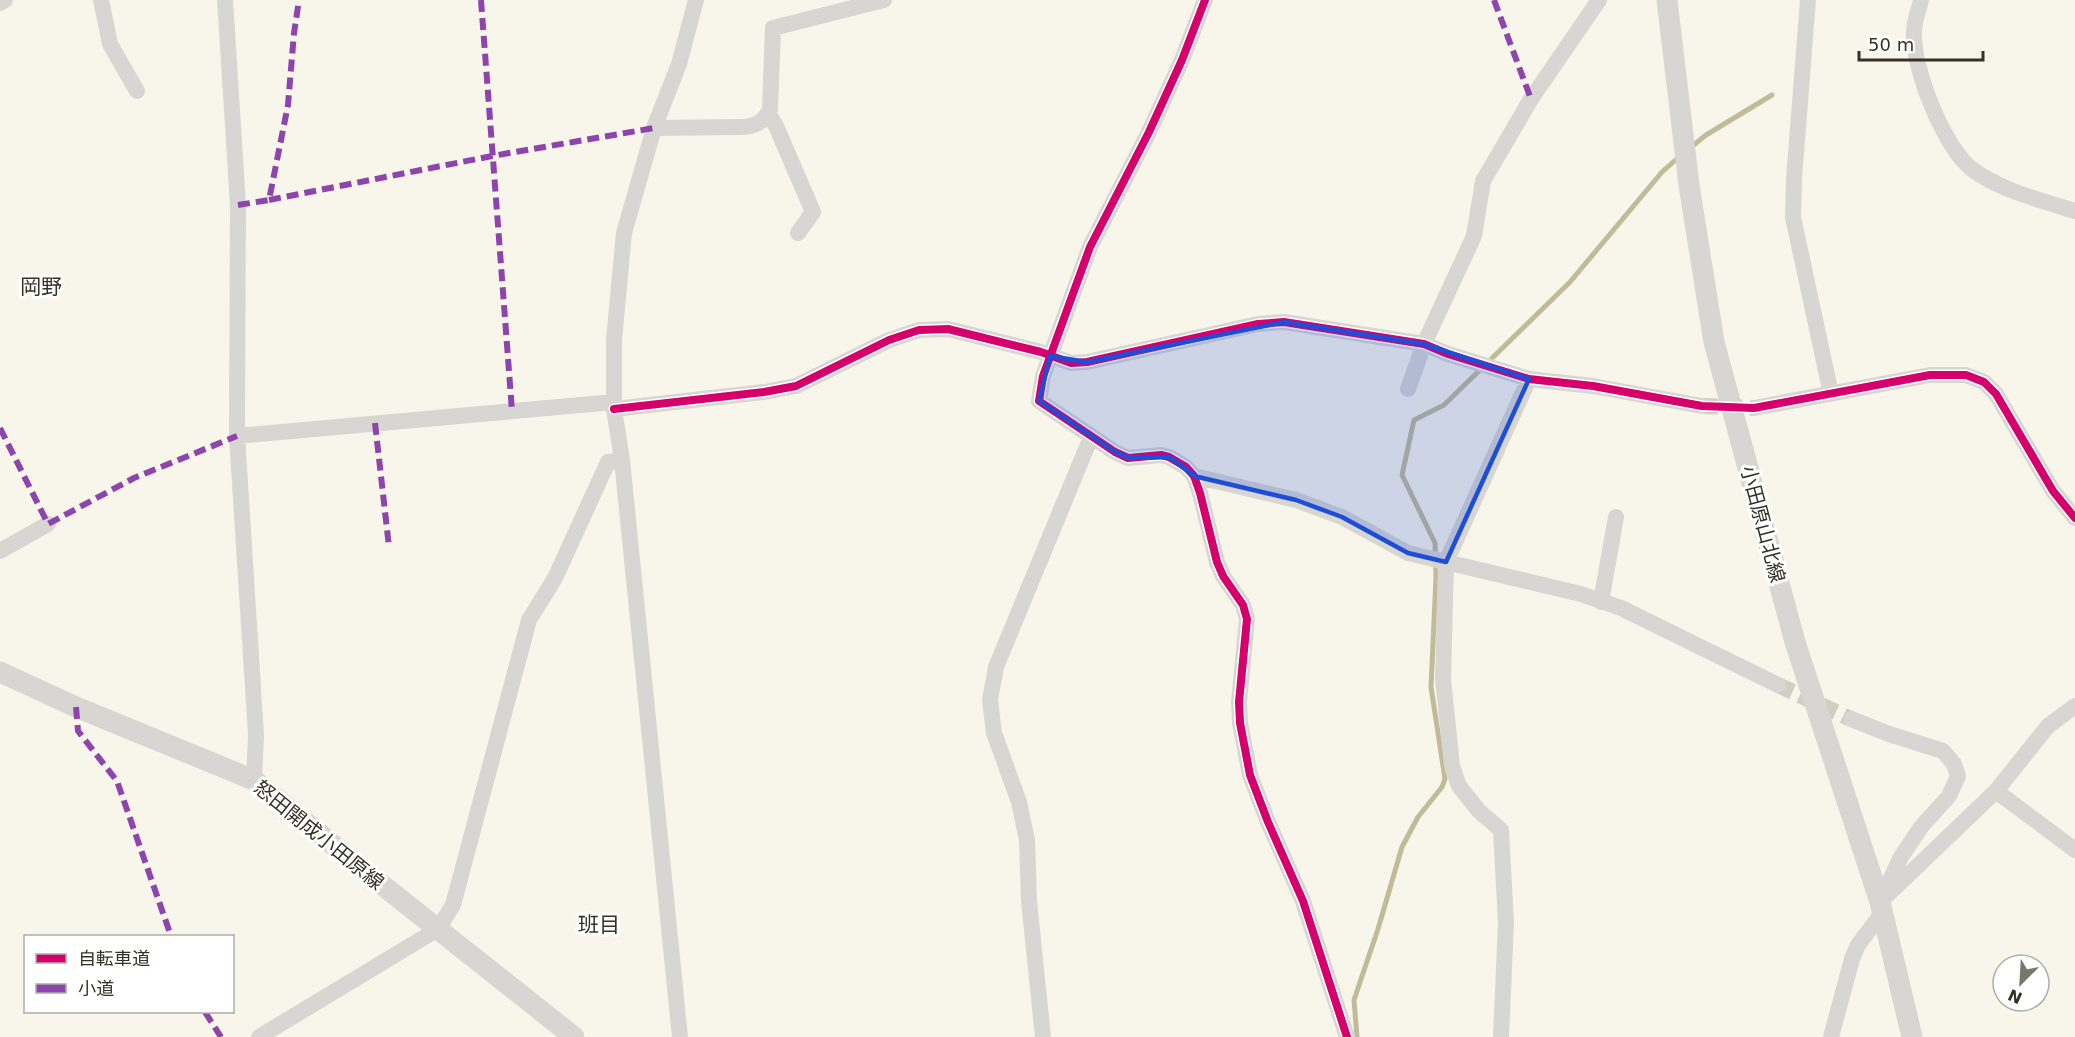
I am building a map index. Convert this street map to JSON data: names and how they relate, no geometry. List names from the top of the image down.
{
  "streets": {
    "main road": ["小田原山北線", "怒田開成小田原線"]
  },
  "districts": ["岡野", "班目"],
  "legend": ["自転車道", "小道"],
  "scale_bar": "50 m",
  "north": "bottom left"
}
